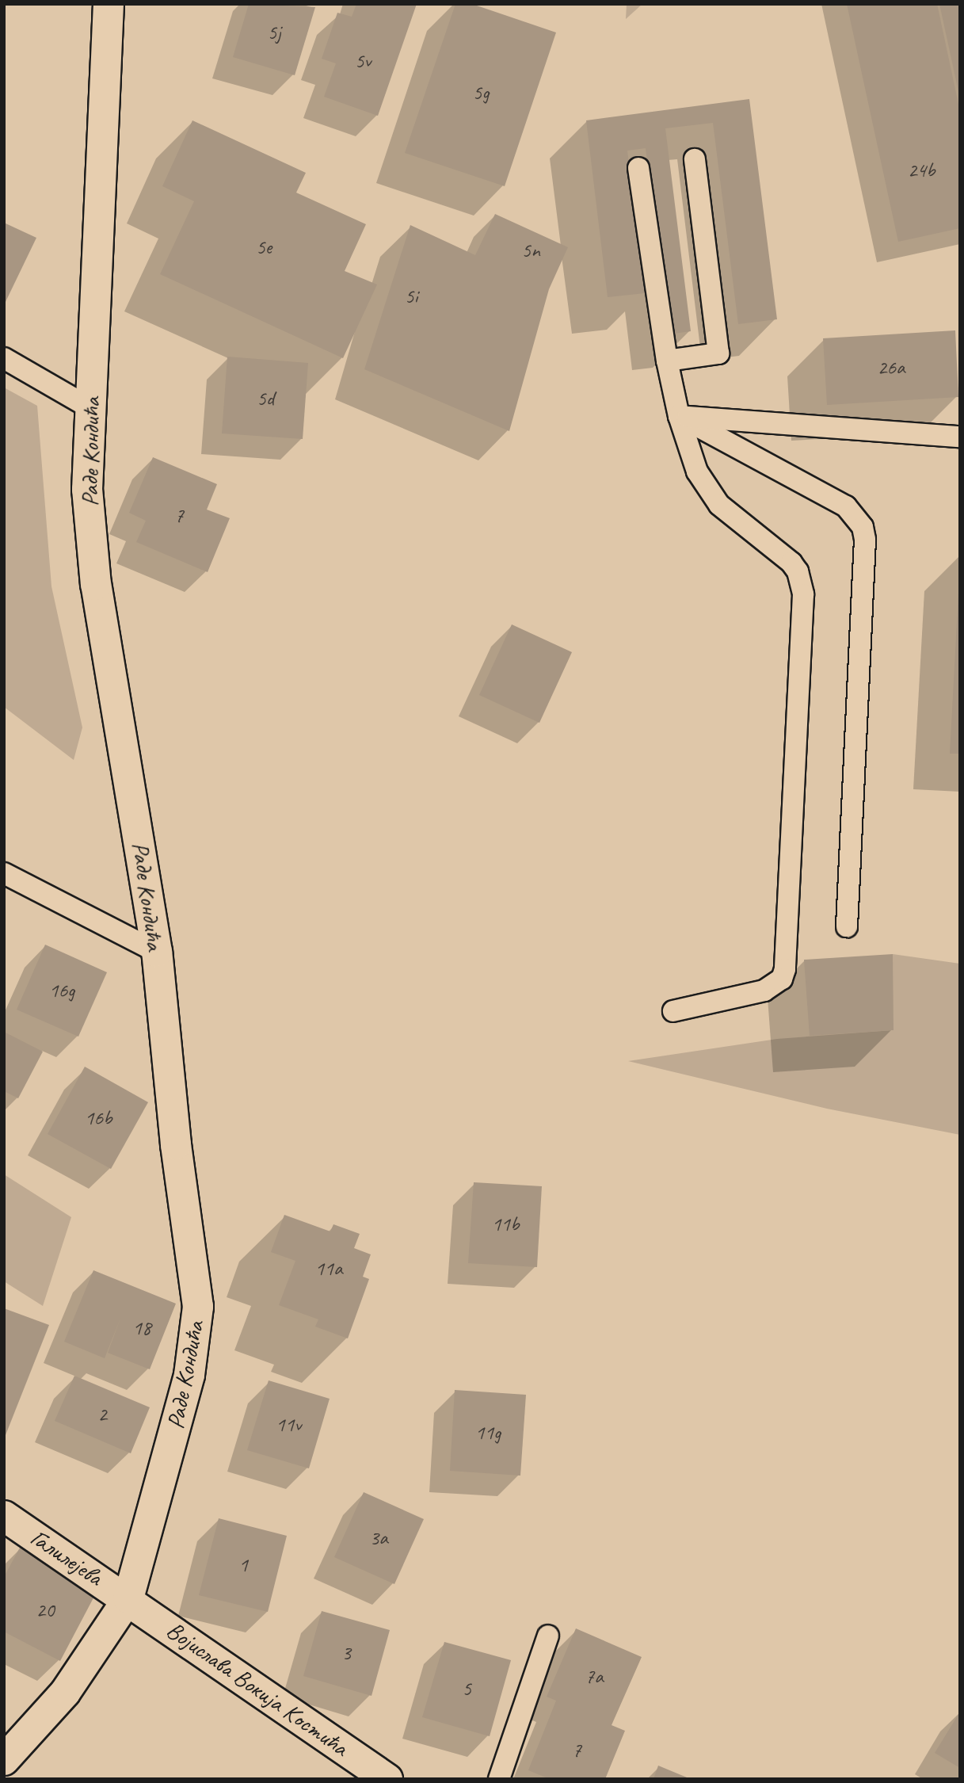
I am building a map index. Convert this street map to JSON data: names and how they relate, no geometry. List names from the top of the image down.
{
  "streets": {
    "street": ["Раде Кондића", "Галилејева", "Војислава Вокија Костића"]
  },
  "crossings": [
    ["Раде Кондића", "Галилејева"],
    ["Раде Кондића", "Војислава Вокија Костића"],
    ["Галилејева", "Војислава Вокија Костића"]
  ],
  "house_numbers": [
    "5j",
    "5v",
    "5g",
    "24b",
    "5e",
    "5n",
    "5i",
    "26a",
    "5d",
    "7",
    "16g",
    "16b",
    "11b",
    "11a",
    "18",
    "2",
    "11v",
    "11g",
    "3a",
    "1",
    "20",
    "3",
    "7a",
    "5",
    "7"
  ]
}
